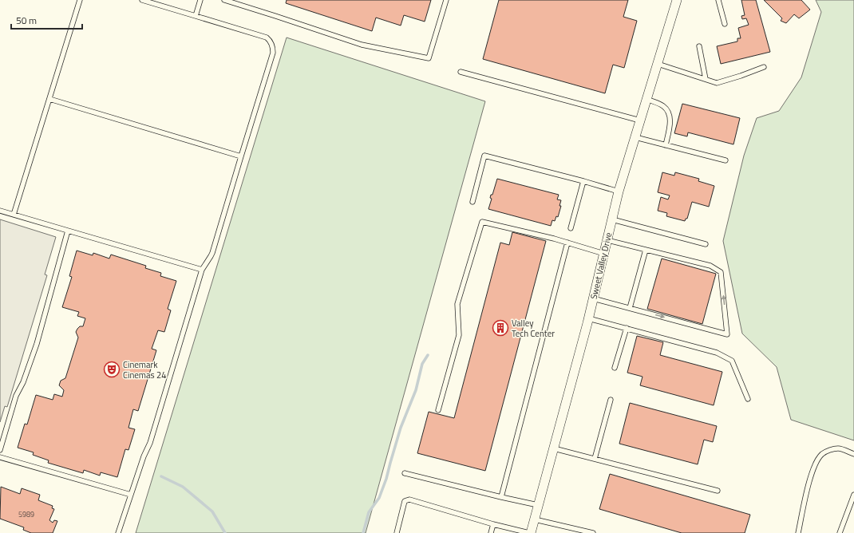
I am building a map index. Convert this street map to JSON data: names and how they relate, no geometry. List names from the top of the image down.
{
  "streets": {
    "street": ["Sweet Valley Drive"]
  },
  "places": {
    "building": ["Valley Tech Center"],
    "theatre": ["Cinemark Cinemas 24"]
  },
  "house_numbers": ["5989"],
  "scale_bar": "50 m"
}
